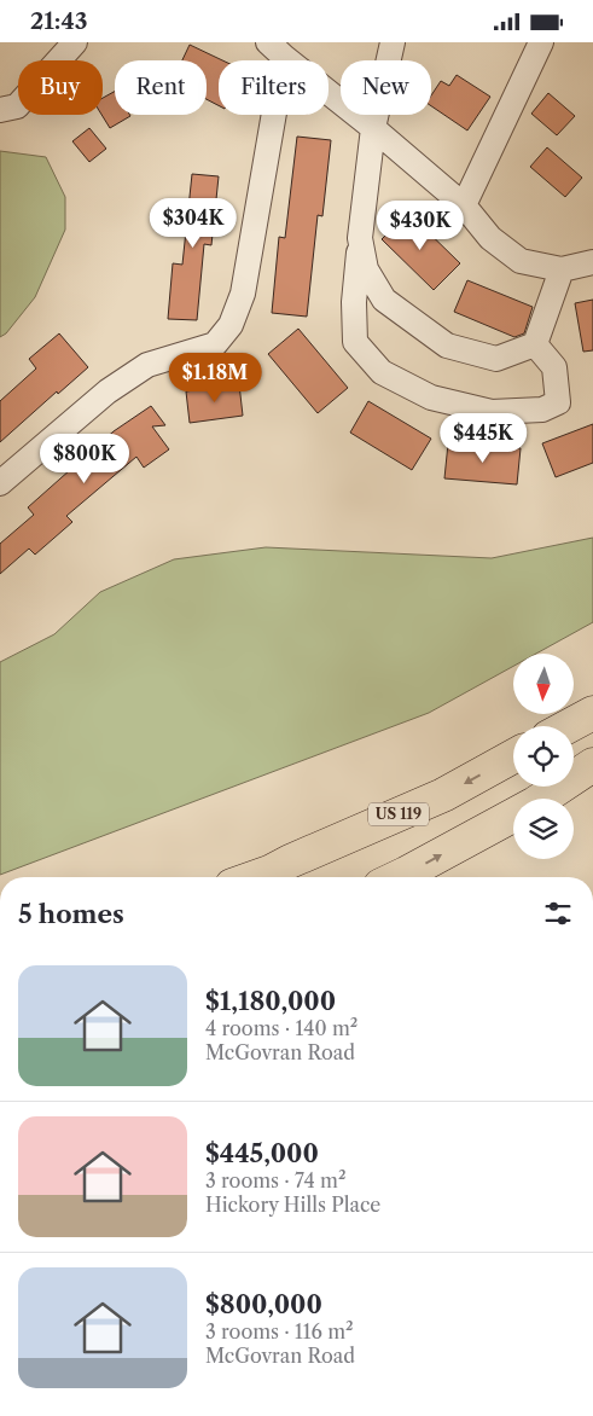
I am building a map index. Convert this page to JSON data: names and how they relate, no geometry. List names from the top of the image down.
{
  "streets": {
    "highway": ["US 119"]
  },
  "north": "bottom",
  "page": {
    "status": "21:43",
    "chip": [
      "Buy",
      "Rent",
      "Filters",
      "New"
    ],
    "price": [
      "$304K",
      "$430K",
      "$1.18M",
      "$445K",
      "$800K"
    ],
    "heading": "5 homes",
    "list": [
      {
        "name": "$1,180,000",
        "note": "4 rooms · 140 m² · McGovran Road"
      },
      {
        "name": "$445,000",
        "note": "3 rooms · 74 m² · Hickory Hills Place"
      },
      {
        "name": "$800,000",
        "note": "3 rooms · 116 m² · McGovran Road"
      }
    ]
  }
}
